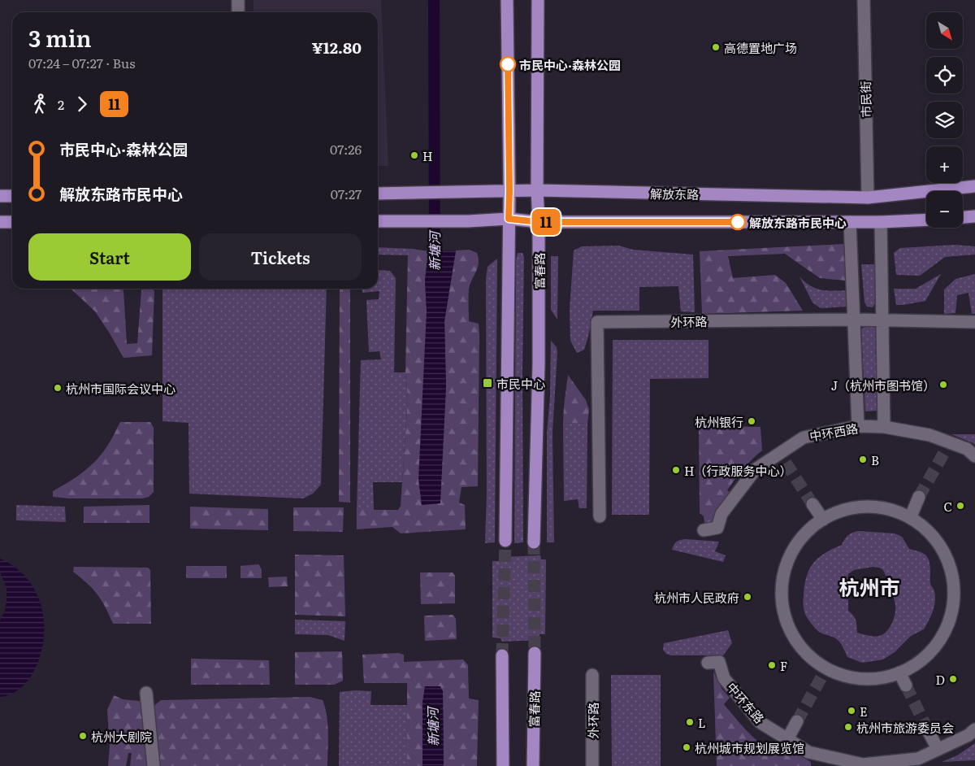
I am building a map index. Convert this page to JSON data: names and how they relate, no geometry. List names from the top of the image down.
{
  "streets": {
    "main road": ["解放东路", "富春路"],
    "street": [
      "市民街",
      "外环路",
      "中环西路",
      "中环东路"
    ]
  },
  "crossings": [
    ["市民街", "解放东路"],
    ["解放东路", "富春路"]
  ],
  "districts": ["杭州市"],
  "water": ["新塘河"],
  "places": {
    "other": [
      "高德置地广场",
      "市民中心·森林公园",
      "H",
      "解放东路市民中心",
      "J（杭州市图书馆）",
      "杭州市国际会议中心",
      "杭州银行",
      "B",
      "H（行政服务中心）",
      "C",
      "杭州市人民政府",
      "F",
      "D",
      "E",
      "L",
      "杭州市旅游委员会",
      "杭州大剧院",
      "杭州城市规划展览馆"
    ],
    "transit": ["市民中心"]
  },
  "lines": ["bus line 11"],
  "north": "bottom right",
  "page": {
    "on_map": "11",
    "map_buttons": ["+", "−"],
    "heading": ["3 min", "07:24 – 07:27 · Bus", "¥12.80"],
    "legs": ["2", "11"],
    "list": [
      {
        "name": "市民中心·森林公园",
        "value": "07:26"
      },
      {
        "name": "解放东路市民中心",
        "value": "07:27"
      }
    ],
    "buttons": ["Start", "Tickets"]
  }
}
